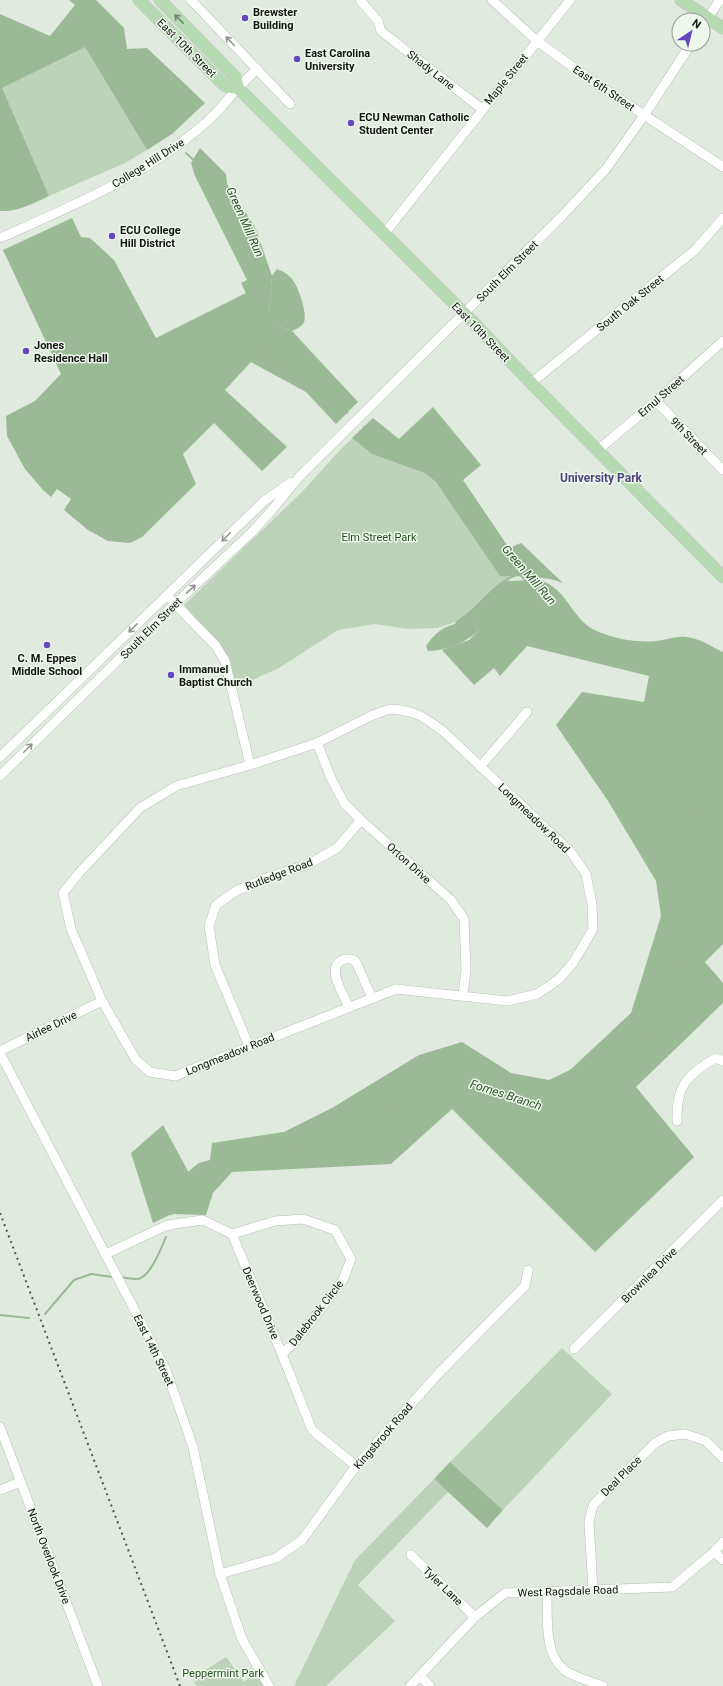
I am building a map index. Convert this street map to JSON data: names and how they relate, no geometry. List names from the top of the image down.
{
  "streets": {
    "main road": ["East 10th Street"],
    "street": [
      "Shady Lane",
      "Maple Street",
      "East 6th Street",
      "College Hill Drive",
      "South Elm Street",
      "South Oak Street",
      "Ernul Street",
      "9th Street",
      "Longmeadow Road",
      "Orton Drive",
      "Rutledge Road",
      "Airlee Drive",
      "Brownlea Drive",
      "Deerwood Drive",
      "Dalebrook Circle",
      "East 14th Street",
      "Kingsbrook Road",
      "Deal Place",
      "North Overlook Drive",
      "Tyler Lane",
      "West Ragsdale Road"
    ]
  },
  "crossings": [
    ["East 10th Street", "Maple Street"],
    ["East 10th Street", "College Hill Drive"],
    ["East 10th Street", "South Elm Street"],
    ["East 10th Street", "South Oak Street"],
    ["East 10th Street", "Ernul Street"],
    ["Shady Lane", "Maple Street"],
    ["Maple Street", "East 6th Street"],
    ["East 6th Street", "South Elm Street"],
    ["Ernul Street", "9th Street"],
    ["Longmeadow Road", "Orton Drive"],
    ["Longmeadow Road", "Rutledge Road"],
    ["Longmeadow Road", "Airlee Drive"],
    ["Orton Drive", "Rutledge Road"],
    ["Airlee Drive", "East 14th Street"],
    ["Deerwood Drive", "Dalebrook Circle"],
    ["Deerwood Drive", "Kingsbrook Road"],
    ["East 14th Street", "Kingsbrook Road"],
    ["Deal Place", "West Ragsdale Road"],
    ["Tyler Lane", "West Ragsdale Road"]
  ],
  "districts": ["University Park"],
  "water": ["Green Mill Run", "Fomes Branch"],
  "parks": ["Elm Street Park", "Peppermint Park"],
  "places": [
    "Brewster Building",
    "East Carolina University",
    "ECU Newman Catholic Student Center",
    "ECU College Hill District",
    "Jones Residence Hall",
    "C. M. Eppes Middle School",
    "Immanuel Baptist Church"
  ],
  "north": "top right"
}
